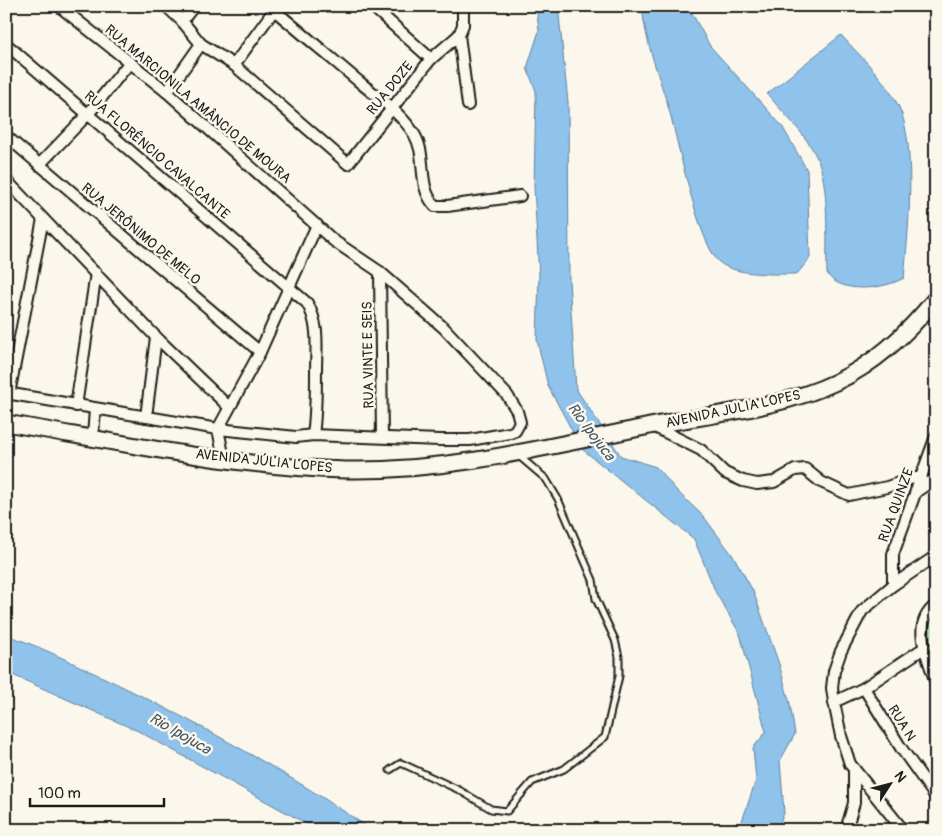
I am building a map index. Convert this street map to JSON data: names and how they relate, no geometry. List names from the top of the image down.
{
  "streets": {
    "main road": ["AVENIDA JULIA LOPES", "AVENIDA JÚLIA LOPES"],
    "street": [
      "RUA DOZE",
      "RUA MARCIONILA AMÂNCIO DE MOURA",
      "RUA FLORÊNCIO CAVALCANTE",
      "RUA JERÔNIMO DE MELO",
      "RUA VINTE E SEIS",
      "RUA QUINZE",
      "RUA N"
    ]
  },
  "crossings": [
    ["RUA MARCIONILA AMÂNCIO DE MOURA", "RUA VINTE E SEIS"],
    ["AVENIDA JULIA LOPES", "AVENIDA JÚLIA LOPES"]
  ],
  "water": ["Rio Ipojuca"],
  "scale_bar": "100 m",
  "north": "top right"
}
